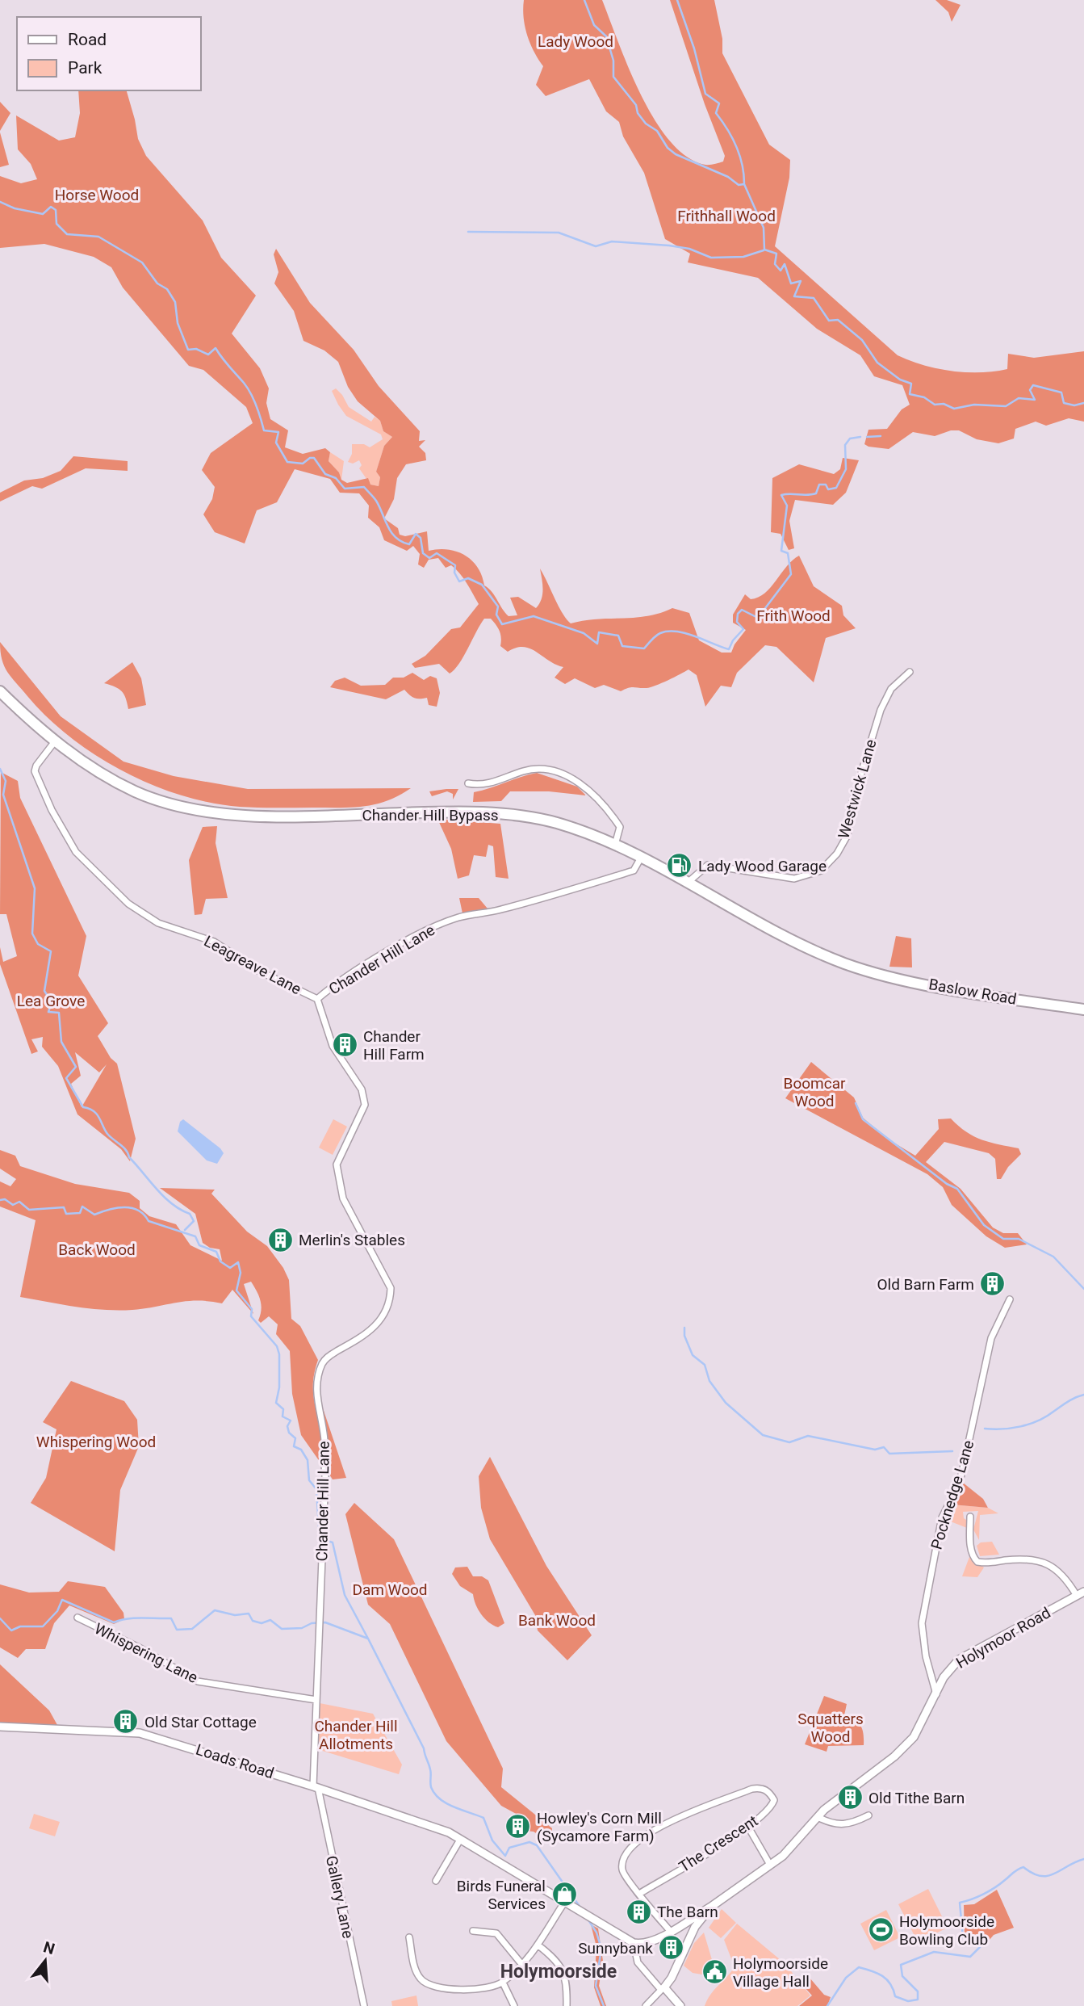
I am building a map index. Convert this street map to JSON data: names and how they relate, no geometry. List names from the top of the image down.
{
  "streets": {
    "highway": ["Chander Hill Bypass", "Baslow Road"],
    "street": [
      "Westwick Lane",
      "Chander Hill Lane",
      "Leagreave Lane",
      "Pocknedge Lane",
      "Holymoor Road",
      "Whispering Lane",
      "Loads Road",
      "The Crescent",
      "Gallery Lane"
    ]
  },
  "crossings": [
    ["Westwick Lane", "Chander Hill Bypass"],
    ["Chander Hill Bypass", "Chander Hill Lane"],
    ["Chander Hill Bypass", "Leagreave Lane"],
    ["Chander Hill Bypass", "Baslow Road"],
    ["Chander Hill Lane", "Leagreave Lane"],
    ["Chander Hill Lane", "Whispering Lane"],
    ["Chander Hill Lane", "Loads Road"],
    ["Chander Hill Lane", "Gallery Lane"],
    ["Pocknedge Lane", "Holymoor Road"],
    ["Loads Road", "Gallery Lane"]
  ],
  "districts": ["Holymoorside"],
  "parks": [
    "Lady Wood",
    "Horse Wood",
    "Frithhall Wood",
    "Frith Wood",
    "Lea Grove",
    "Boomcar Wood",
    "Back Wood",
    "Whispering Wood",
    "Dam Wood",
    "Bank Wood",
    "Squatters Wood",
    "Chander Hill Allotments"
  ],
  "places": {
    "fuel station": ["Lady Wood Garage"],
    "building": [
      "Chander Hill Farm",
      "Merlin's Stables",
      "Old Barn Farm",
      "Old Star Cottage",
      "Old Tithe Barn",
      "Howley's Corn Mill (Sycamore Farm)",
      "The Barn",
      "Sunnybank"
    ],
    "shop": ["Birds Funeral Services"],
    "sports": ["Holymoorside Bowling Club"],
    "public building": ["Holymoorside Village Hall"]
  },
  "legend": ["Road", "Park"],
  "north": "top"
}
